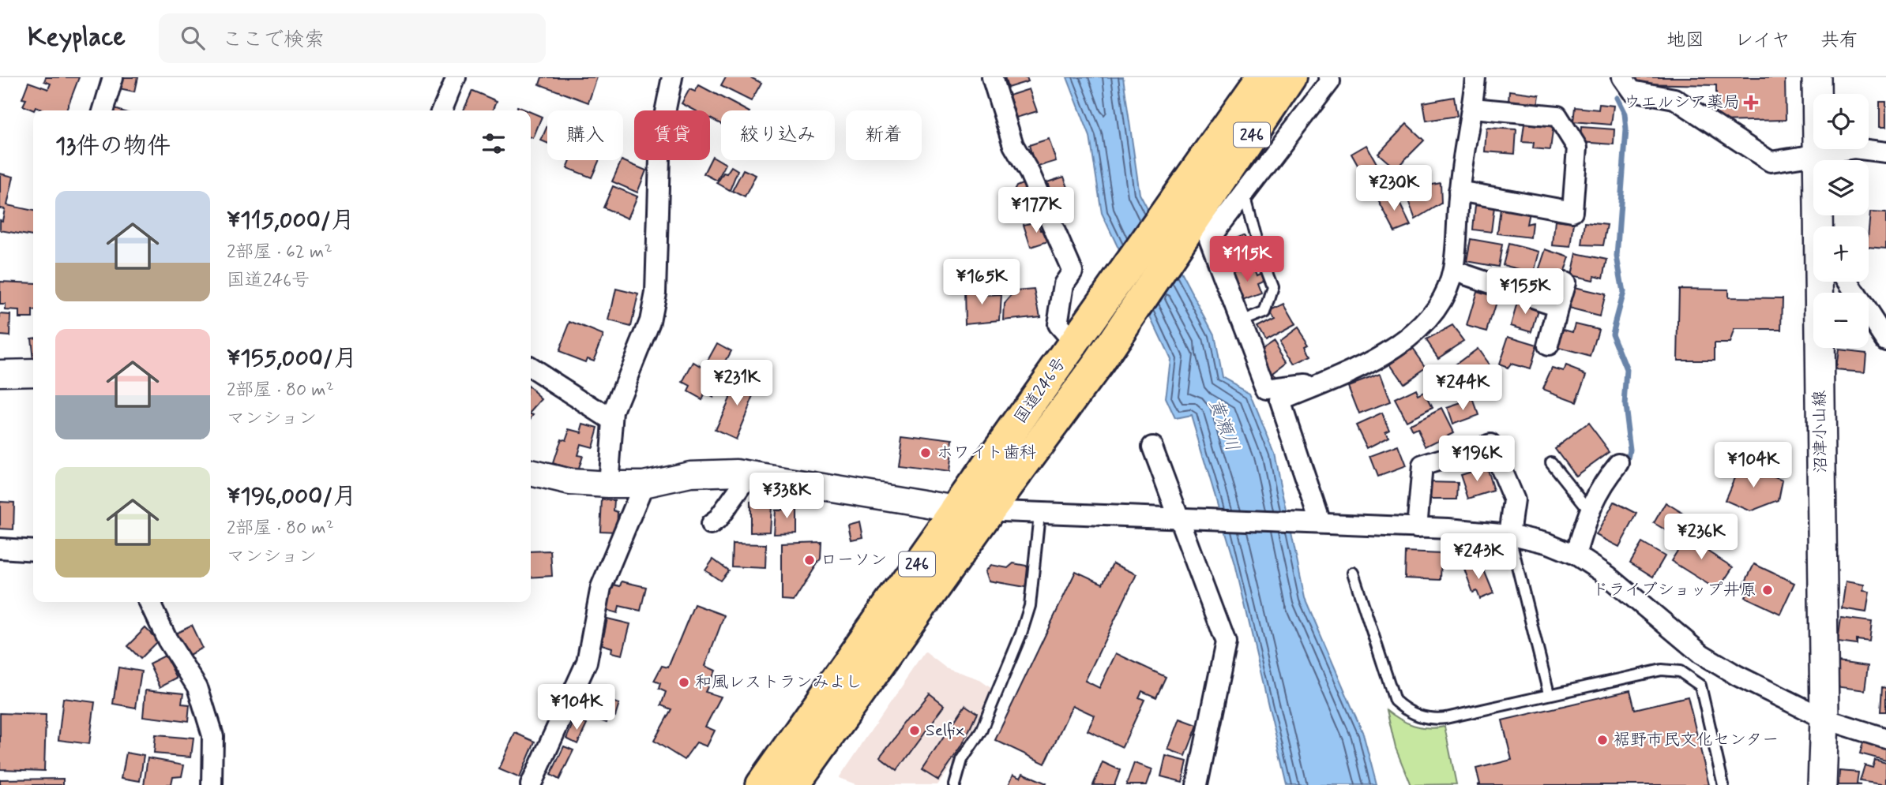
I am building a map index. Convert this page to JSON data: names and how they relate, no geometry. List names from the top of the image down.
{
  "streets": {
    "highway": ["246", "国道246号"],
    "main road": ["沼津小山線"]
  },
  "water": ["黄瀬川"],
  "places": {
    "health": ["ウエルシア薬局"],
    "other": [
      "ホワイト歯科",
      "ローソン",
      "ドライブショップ井原",
      "和風レストランみよし",
      "Selfix",
      "裾野市民文化センター"
    ]
  },
  "page": {
    "header": "Keyplace",
    "search": "ここで検索",
    "nav": ["地図", "レイヤ", "共有"],
    "map_buttons": ["+", "−"],
    "chip": [
      "購入",
      "賃貸",
      "絞り込み",
      "新着"
    ],
    "heading": "13件の物件",
    "price": [
      "¥230K",
      "¥177K",
      "¥115K",
      "¥165K",
      "¥155K",
      "¥231K",
      "¥244K",
      "¥196K",
      "¥104K",
      "¥338K",
      "¥236K",
      "¥243K",
      "¥104K"
    ],
    "list": [
      {
        "name": "¥115,000/月",
        "note": "2部屋 · 62 m² · 国道246号"
      },
      {
        "name": "¥155,000/月",
        "note": "2部屋 · 80 m² · マンション"
      },
      {
        "name": "¥196,000/月",
        "note": "2部屋 · 80 m² · マンション"
      }
    ]
  }
}
